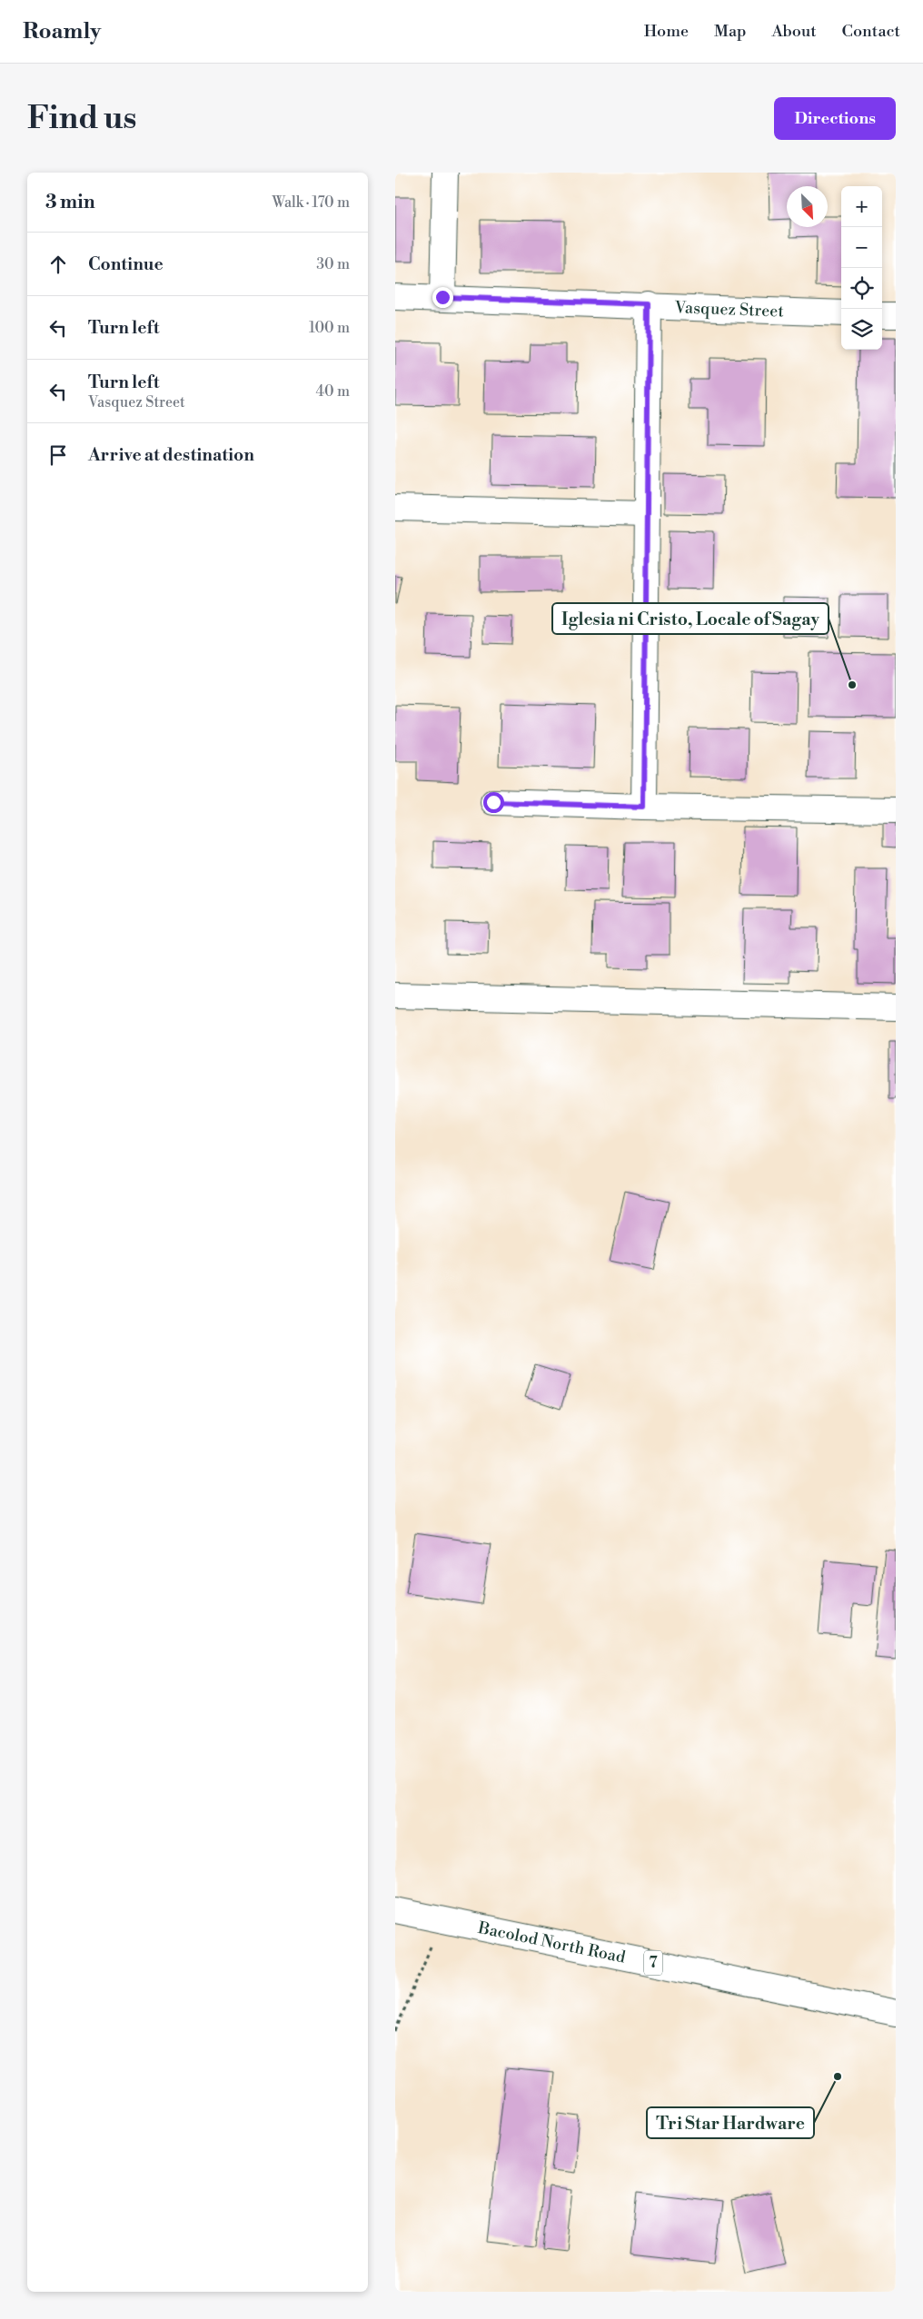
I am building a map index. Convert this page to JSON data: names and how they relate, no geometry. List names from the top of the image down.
{
  "streets": {
    "main road": ["Vasquez Street", "Bacolod North Road", "7"]
  },
  "places": ["Iglesia ni Cristo, Locale of Sagay", "Tri Star Hardware"],
  "north": "bottom right",
  "page": {
    "header": "Roamly",
    "nav": [
      "Home",
      "Map",
      "About",
      "Contact"
    ],
    "buttons": "Directions",
    "title": "Find us",
    "heading": ["3 min", "Walk · 170 m"],
    "map_buttons": ["+", "−"],
    "list": [
      ["Continue", "30 m"],
      ["Turn left", "100 m"],
      ["Turn left", "Vasquez Street", "40 m"],
      "Arrive at destination"
    ]
  }
}
